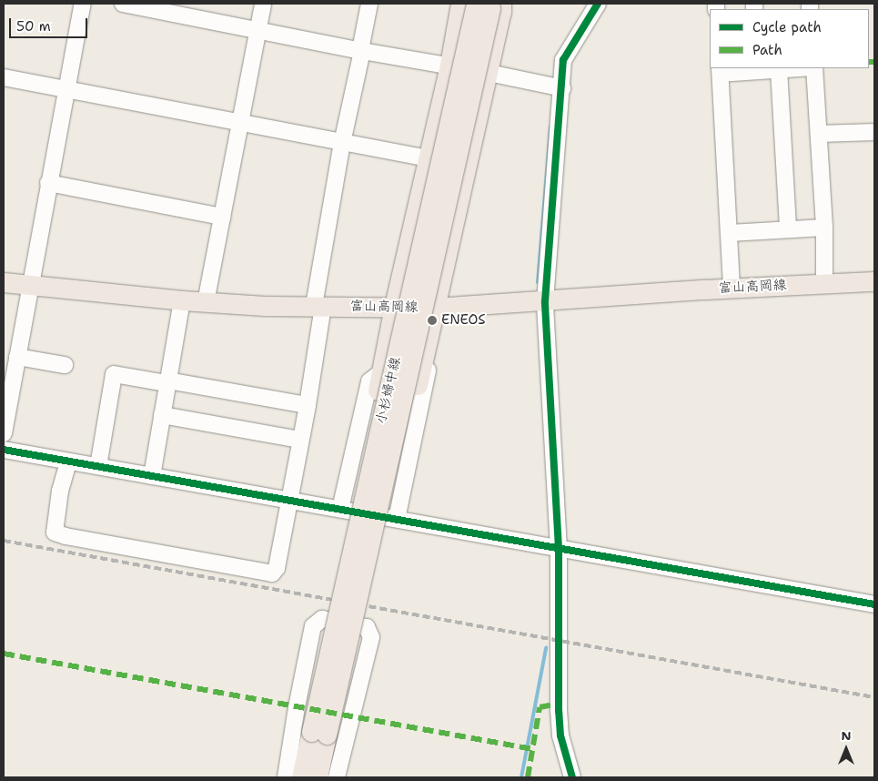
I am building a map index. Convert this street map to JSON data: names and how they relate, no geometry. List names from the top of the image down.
{
  "streets": {
    "main road": ["富山高岡線", "小杉婦中線"]
  },
  "places": ["ENEOS"],
  "legend": ["Cycle path", "Path"],
  "scale_bar": "50 m",
  "north": "top"
}
